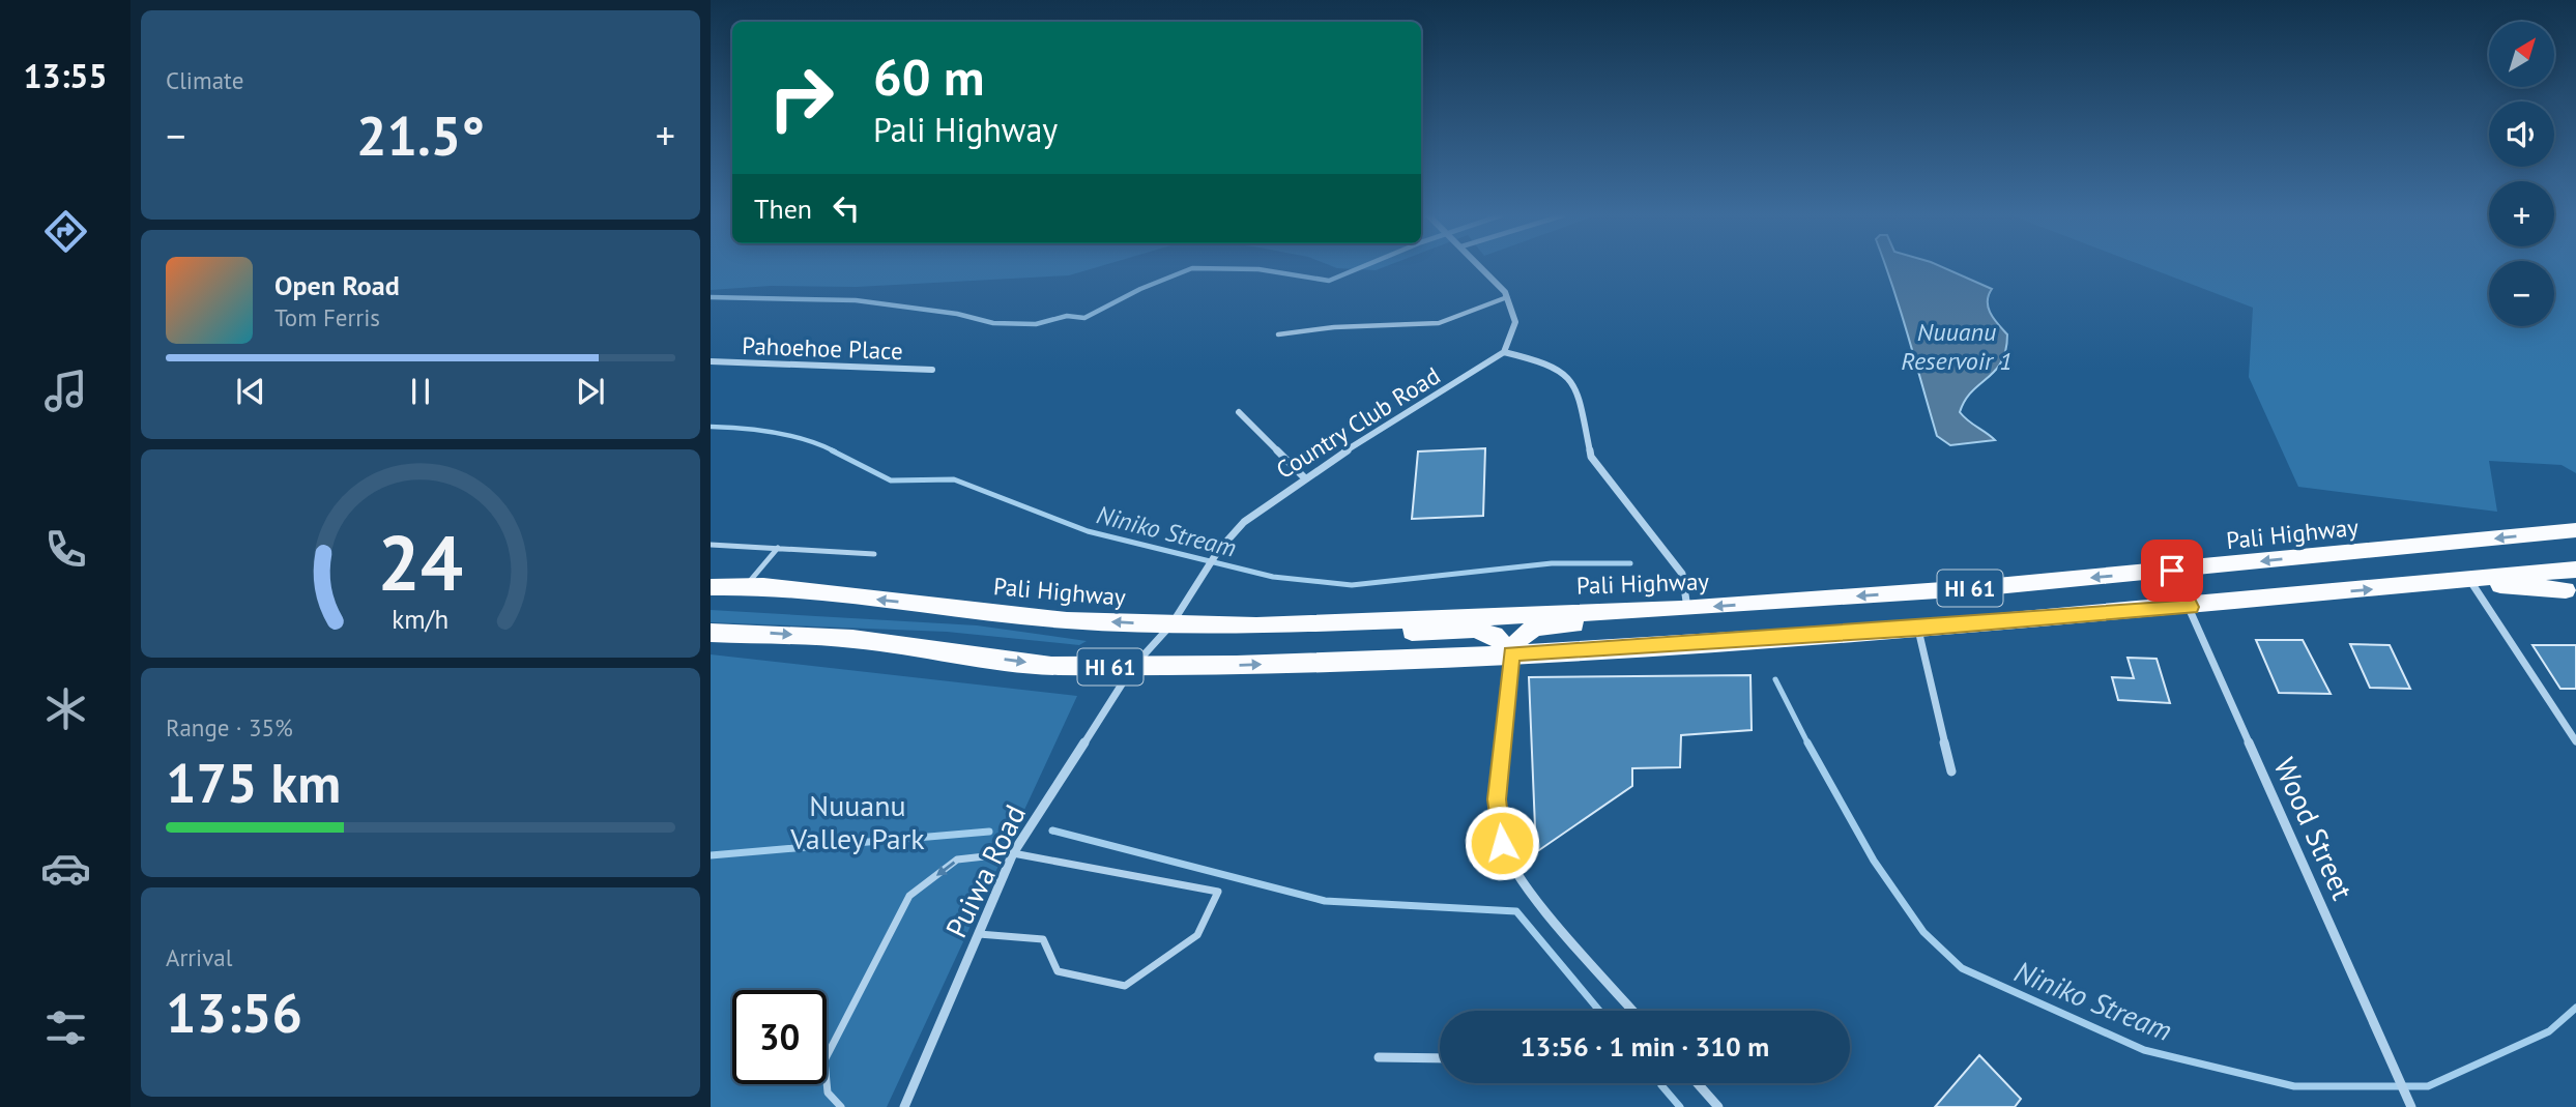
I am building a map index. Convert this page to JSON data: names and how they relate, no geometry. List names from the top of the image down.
{
  "streets": {
    "highway": ["Pali Highway", "HI 61"],
    "street": [
      "Pahoehoe Place",
      "Country Club Road",
      "Wood Street",
      "Puiwa Road"
    ]
  },
  "crossings": [
    ["Country Club Road", "Pali Highway"],
    ["Country Club Road", "HI 61"],
    ["Country Club Road", "Puiwa Road"],
    ["Pali Highway", "Wood Street"],
    ["HI 61", "Wood Street"],
    ["HI 61", "Puiwa Road"]
  ],
  "water": ["Nuuanu Reservoir 1", "Niniko Stream"],
  "parks": ["Nuuanu Valley Park"],
  "north": "top right",
  "page": {
    "tabs": "13:55",
    "tile": [
      "Climate",
      ["Range · 35%", "175 km"],
      ["Arrival", "13:56"]
    ],
    "map_buttons": ["+", "−"],
    "turn": ["60 m", "Pali Highway"],
    "heat": ["−", "21.5°", "+"],
    "then": "Then",
    "song": ["Open Road", "Tom Ferris"],
    "limit": "30",
    "trip": "13:56 · 1 min · 310 m",
    "gauge": ["24", "km/h"]
  }
}
